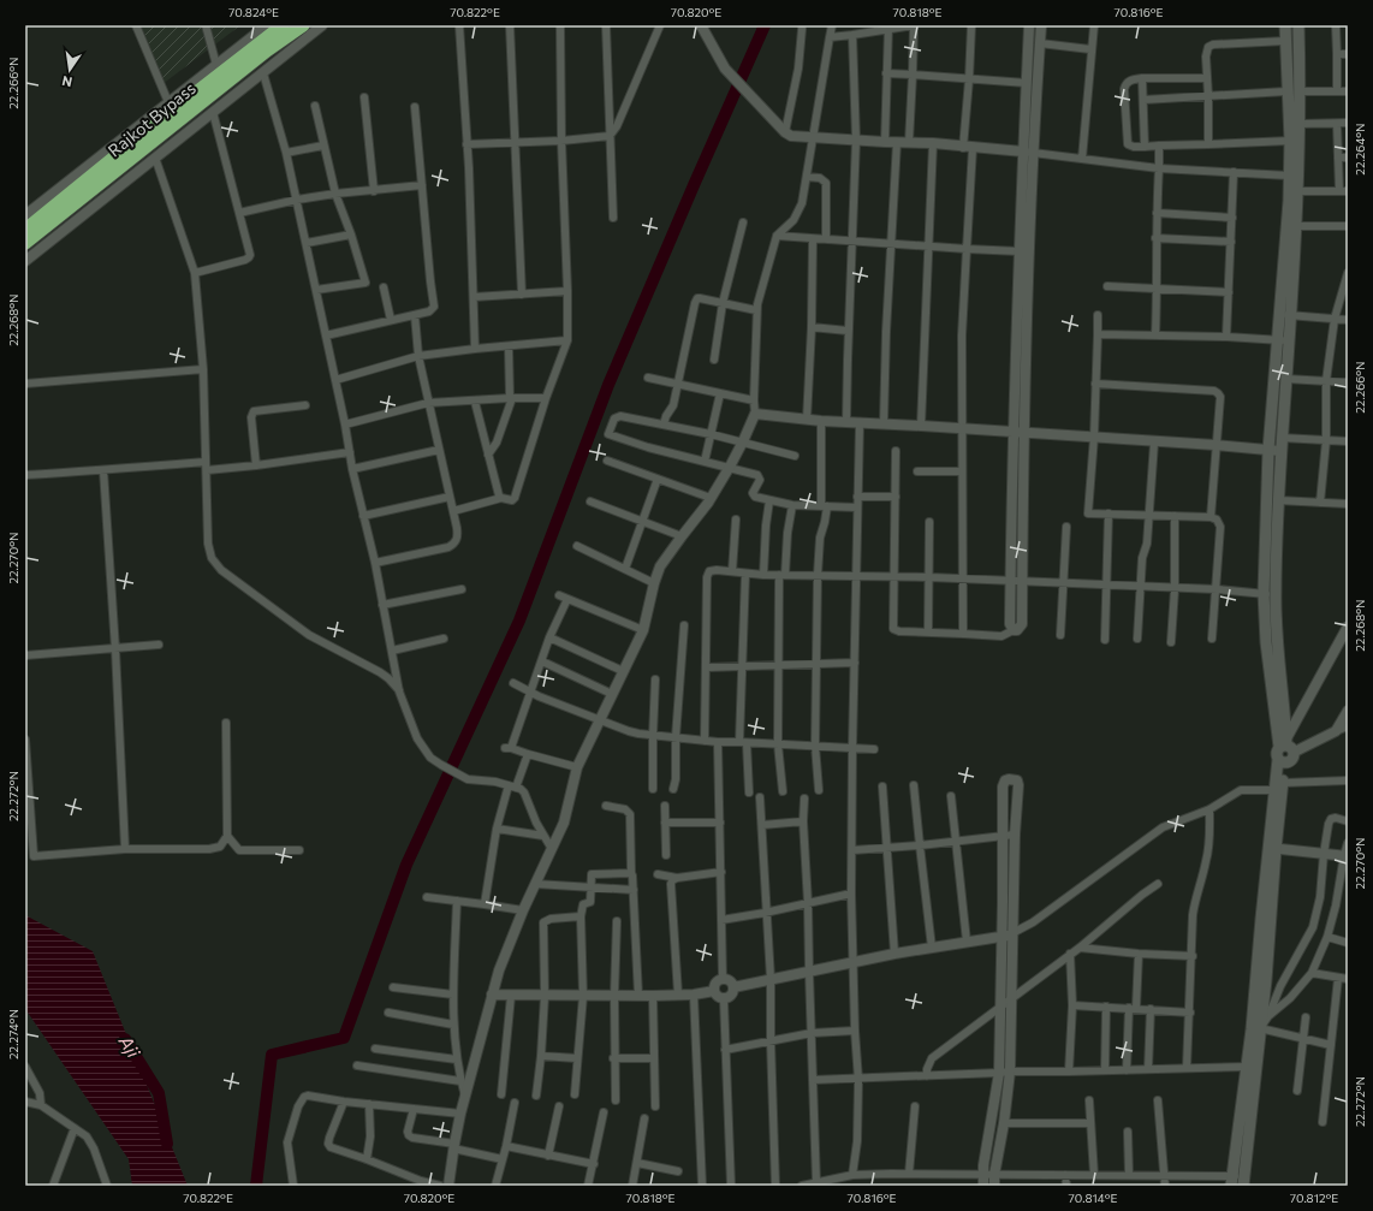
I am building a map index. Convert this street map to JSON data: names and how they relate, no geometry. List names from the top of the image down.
{
  "streets": {
    "highway": ["Rajkot Bypass"]
  },
  "water": ["Aji"],
  "north": "bottom",
  "coordinates": [
    "70.824°E",
    "70.822°E",
    "70.820°E",
    "70.818°E",
    "70.816°E",
    "22.266°N",
    "22.264°N",
    "22.268°N",
    "22.270°N",
    "22.272°N",
    "22.274°N",
    "70.814°E",
    "70.812°E"
  ]
}
